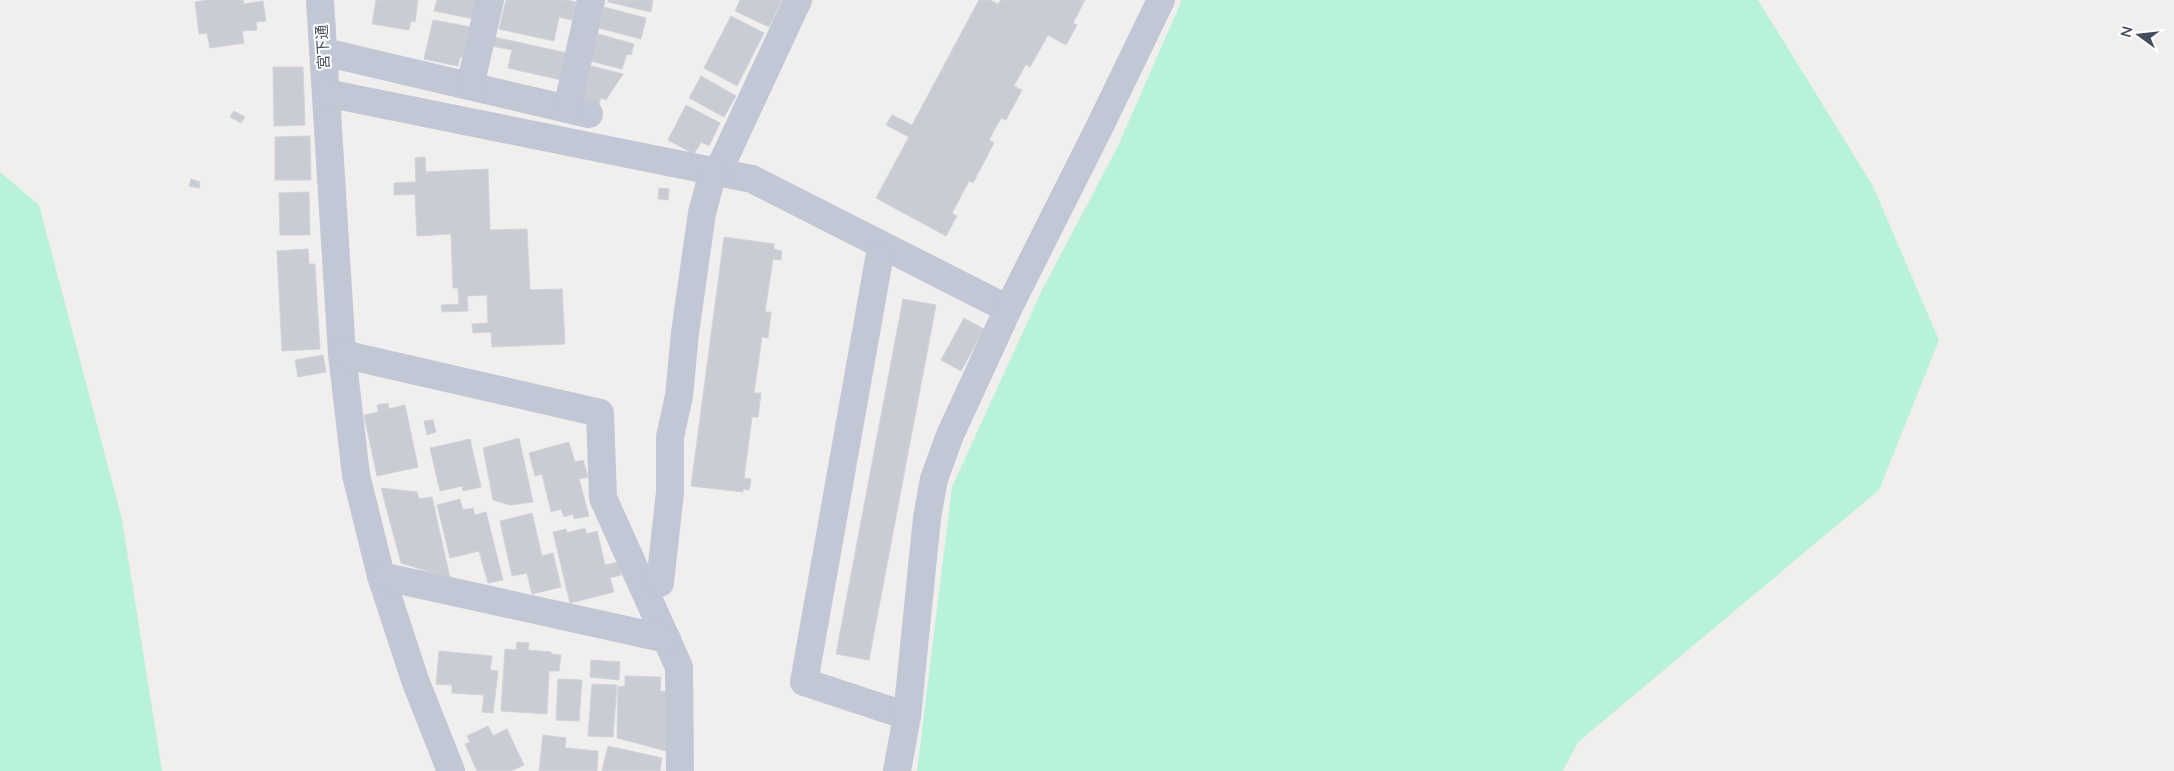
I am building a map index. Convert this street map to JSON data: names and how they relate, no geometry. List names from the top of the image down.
{
  "streets": {
    "street": ["宮下通"]
  },
  "north": "left"
}
